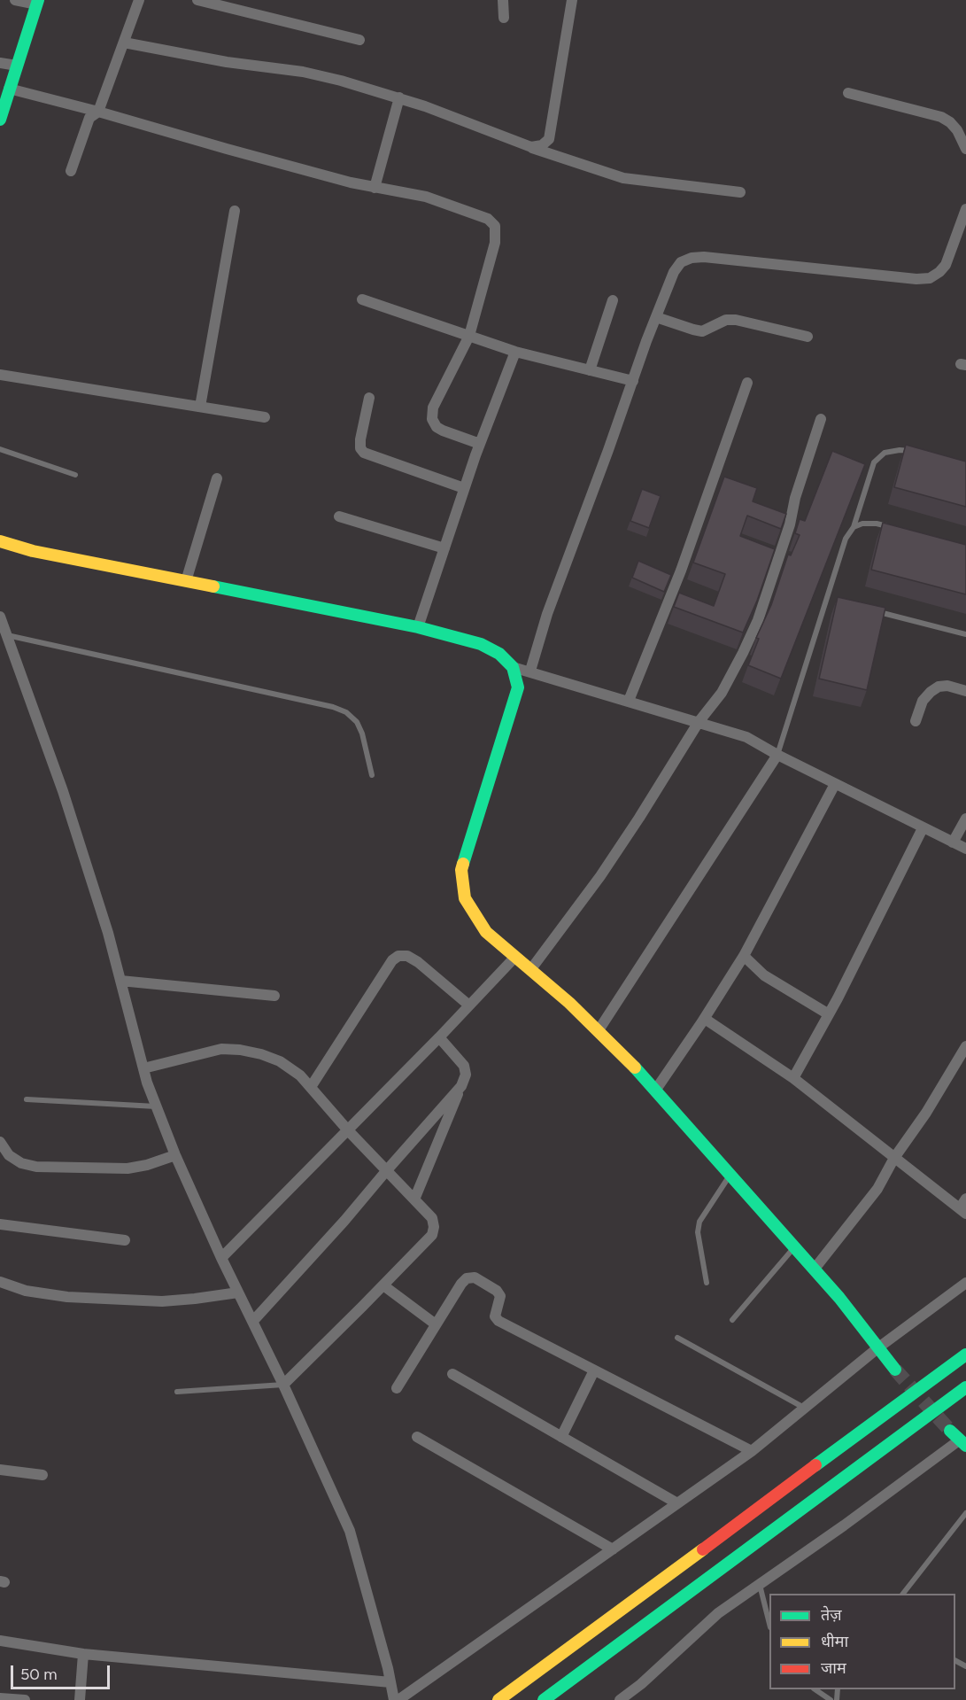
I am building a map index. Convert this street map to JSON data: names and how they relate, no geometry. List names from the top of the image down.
{
  "legend": ["तेज़", "धीमा", "जाम"],
  "scale_bar": "50 m"
}
